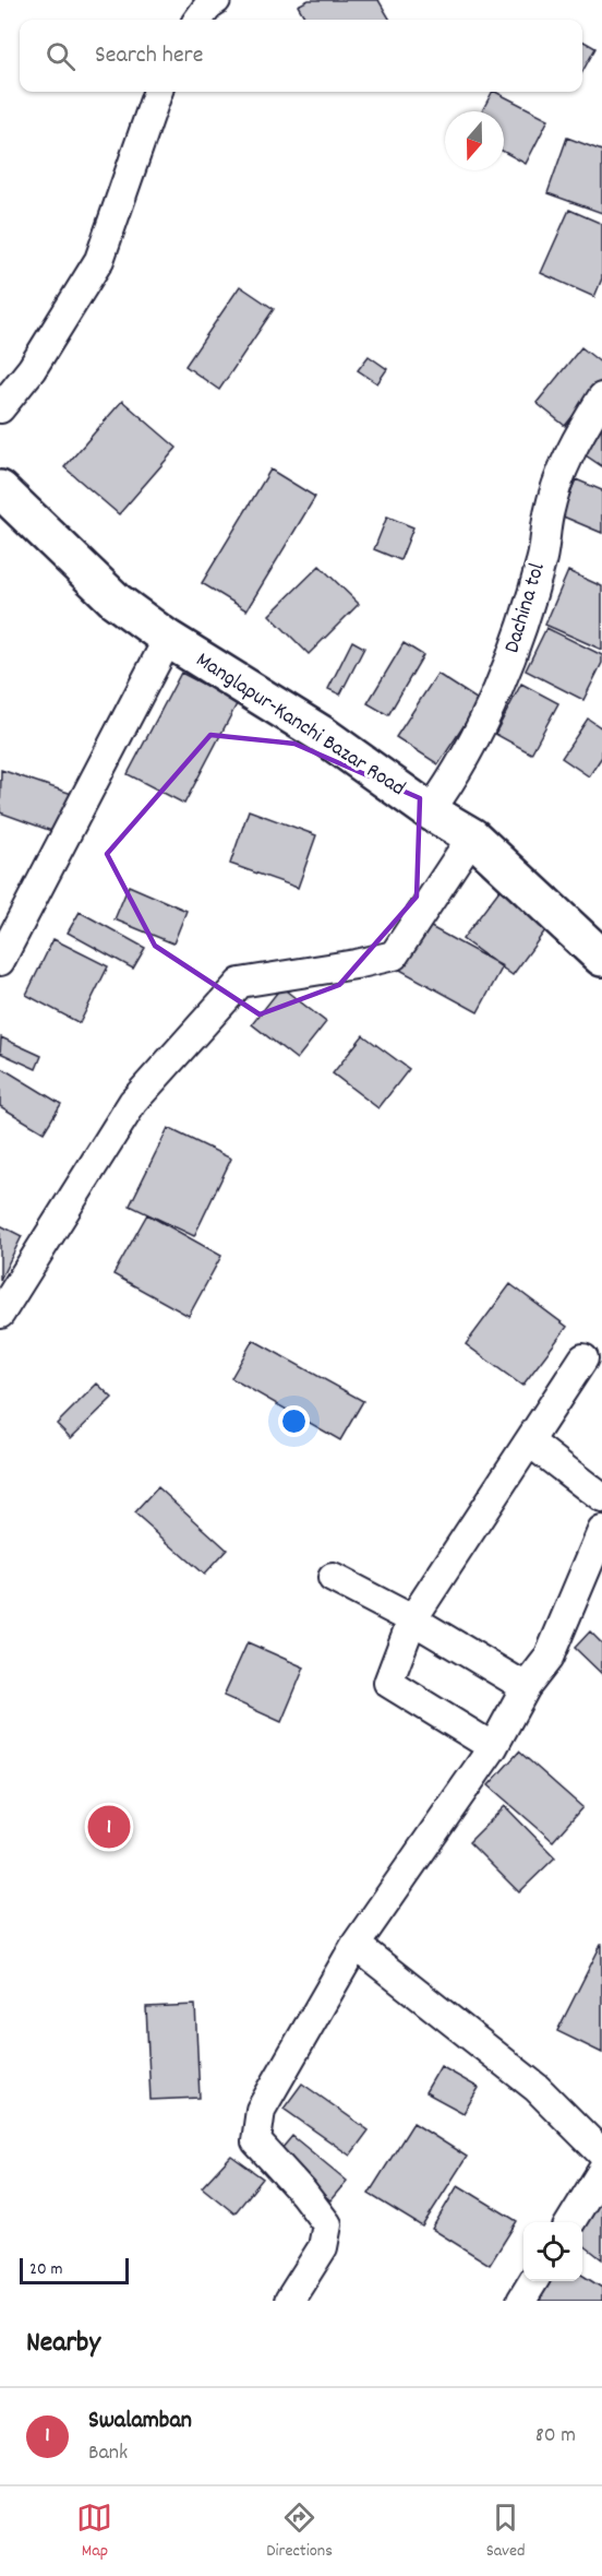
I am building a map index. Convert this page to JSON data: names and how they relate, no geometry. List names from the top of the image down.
{
  "streets": {
    "street": ["Dachina tol", "Manglapur-Kanchi Bazar Road"]
  },
  "crossings": [
    ["Dachina tol", "Manglapur-Kanchi Bazar Road"]
  ],
  "scale_bar": "20 m",
  "north": "bottom",
  "page": {
    "search": "Search here",
    "pins": "1",
    "scale": "20 m",
    "heading": "Nearby",
    "list": [
      {
        "mark": "1",
        "name": "Swalamban",
        "note": "Bank",
        "value": "80 m"
      }
    ],
    "nav": ["Map", "Directions", "Saved"]
  }
}
